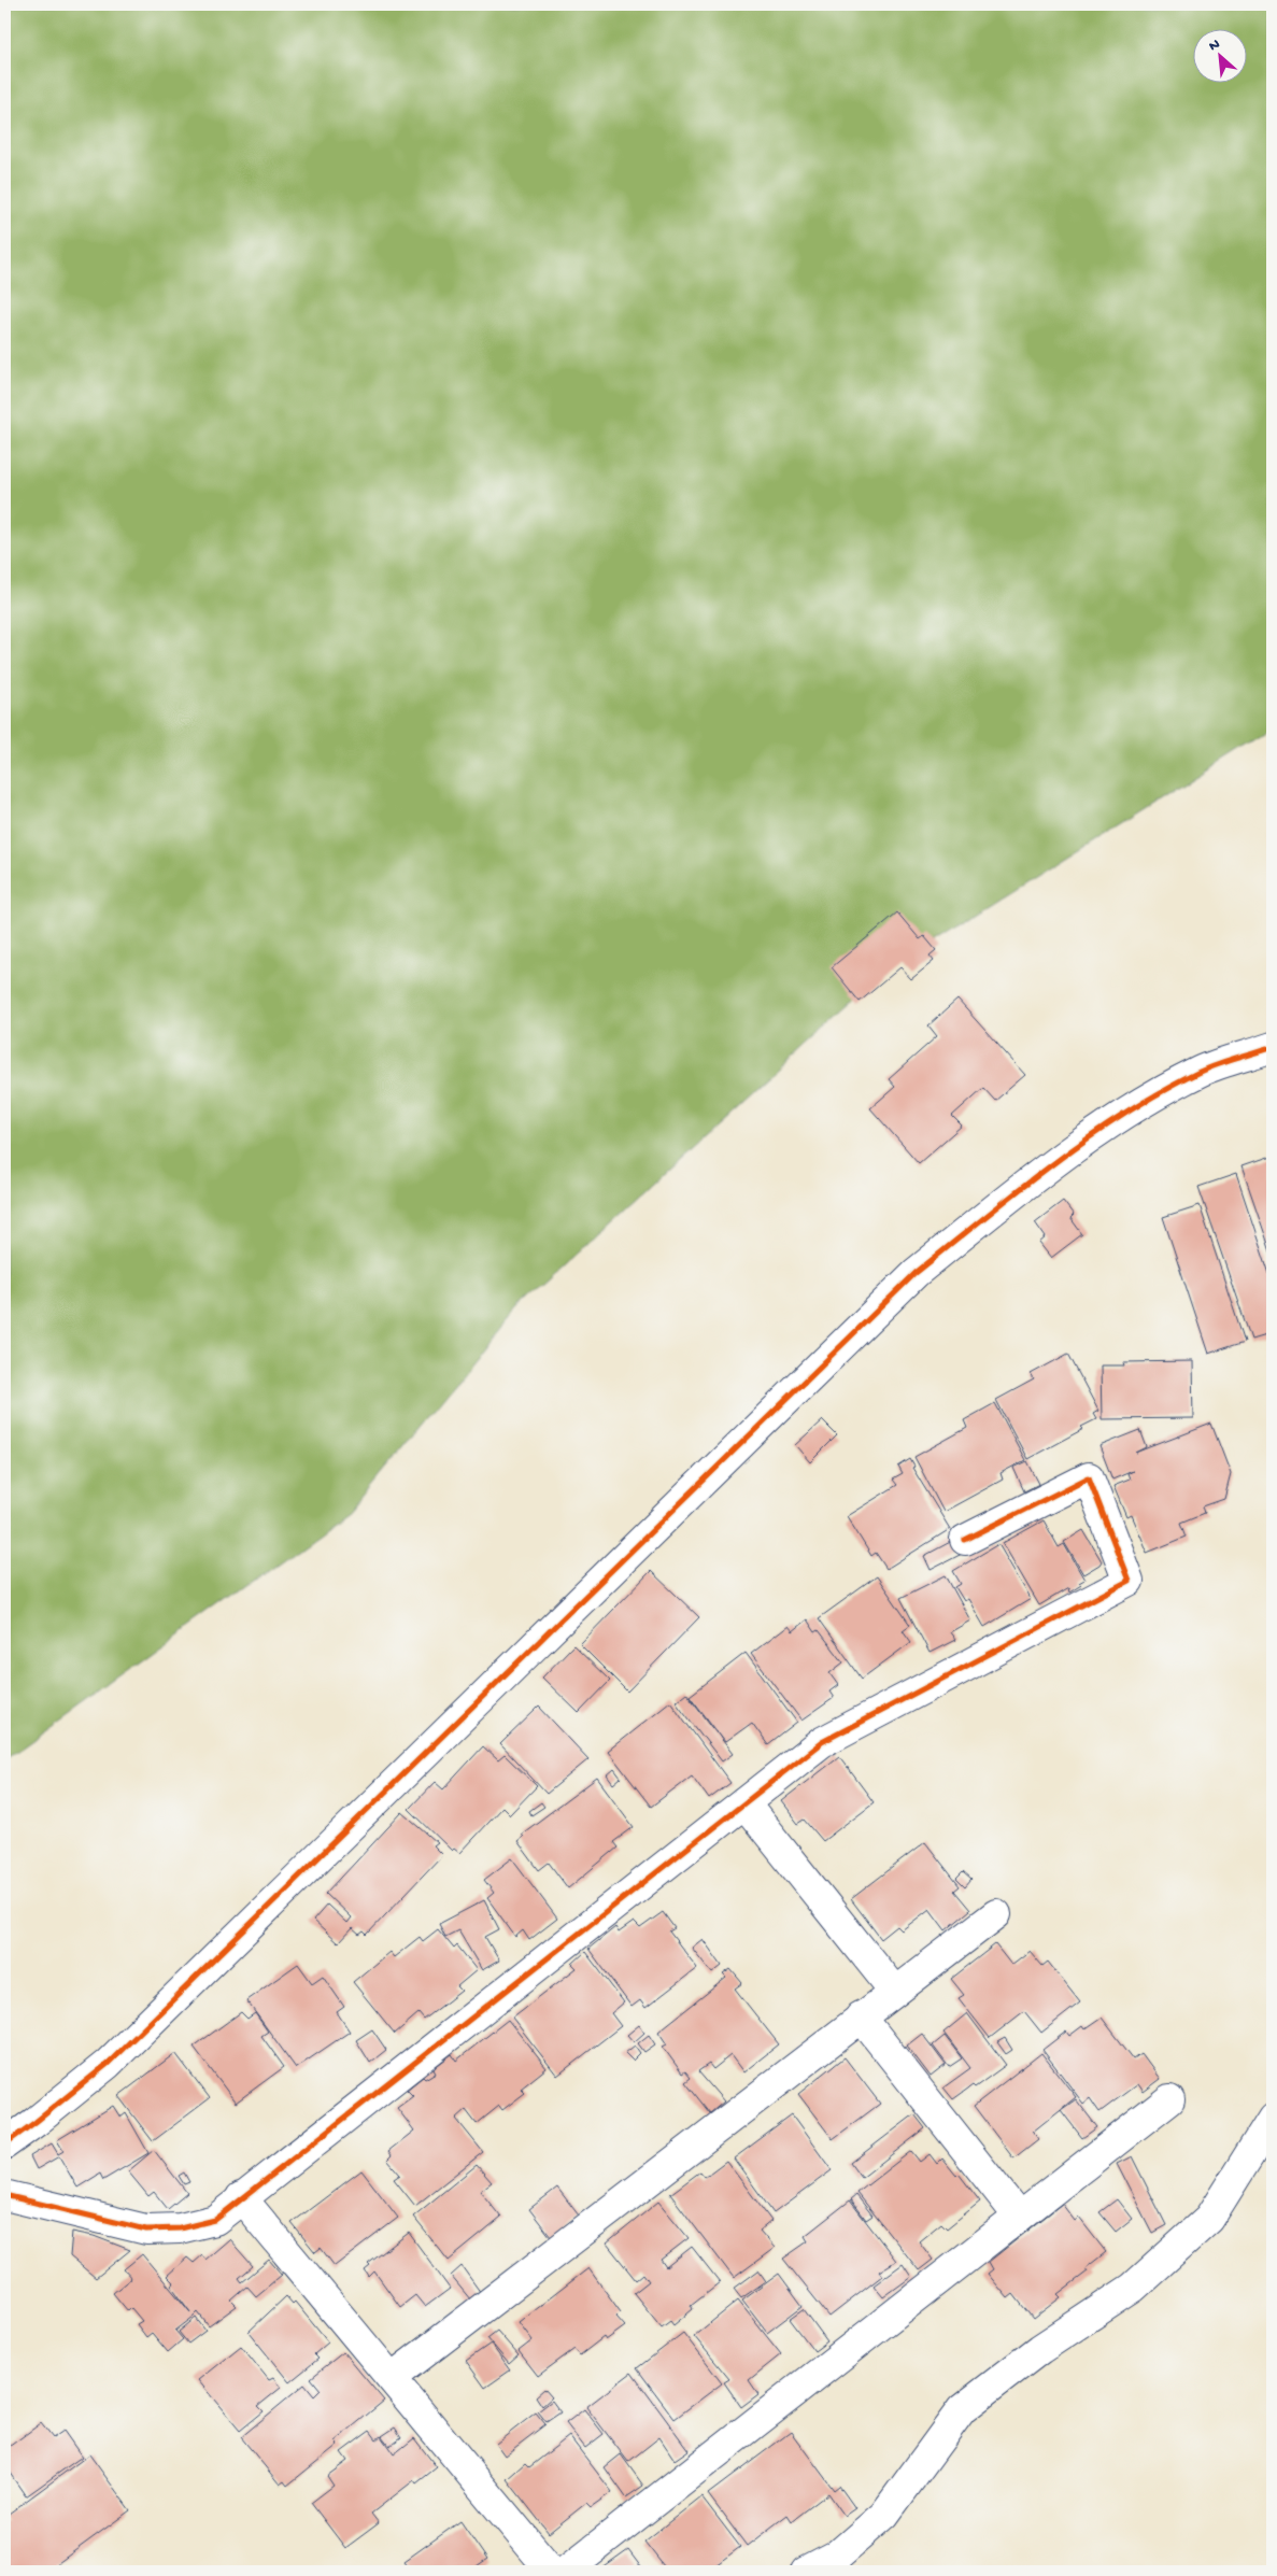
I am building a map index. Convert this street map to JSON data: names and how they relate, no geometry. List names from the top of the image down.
{
  "north": "top left"
}
